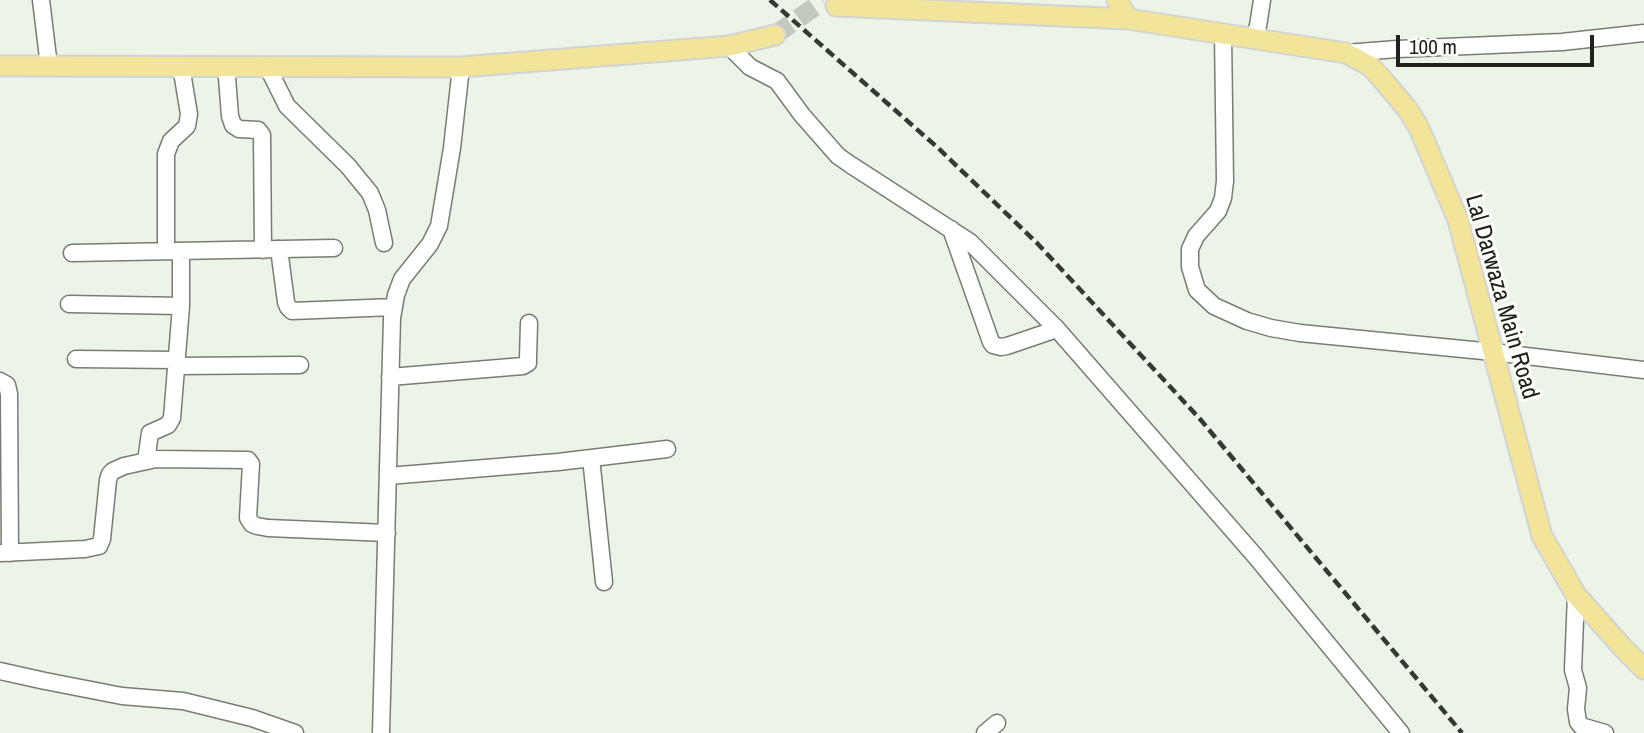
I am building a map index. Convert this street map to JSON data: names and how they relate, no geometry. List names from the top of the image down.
{
  "streets": {
    "main road": ["Lal Darwaza Main Road"]
  },
  "scale_bar": "100 m"
}
